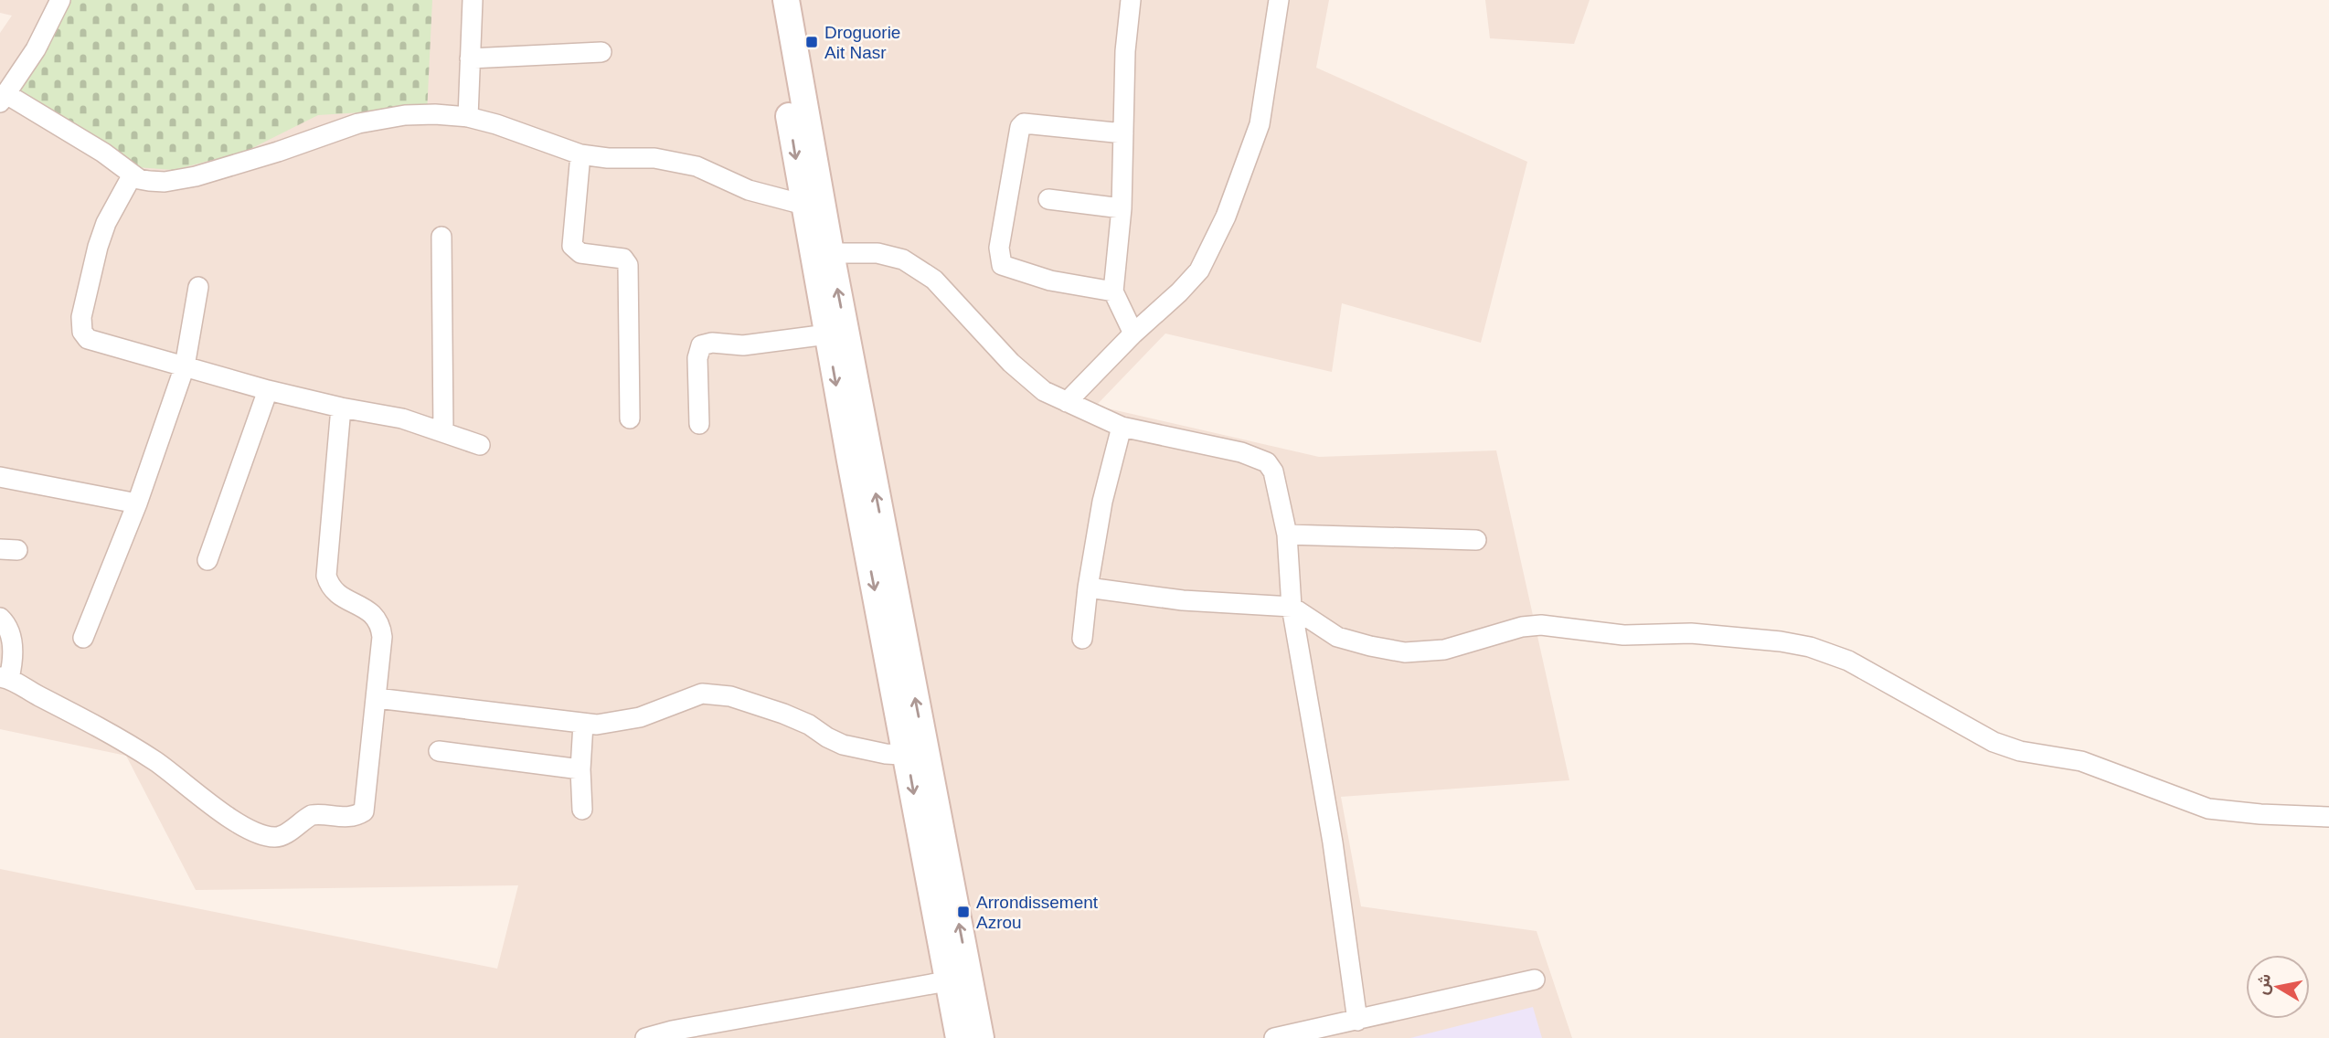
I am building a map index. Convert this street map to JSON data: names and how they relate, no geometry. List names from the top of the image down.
{
  "places": {
    "transit": ["Droguorie Ait Nasr", "Arrondissement Azrou"]
  },
  "north": "left"
}
